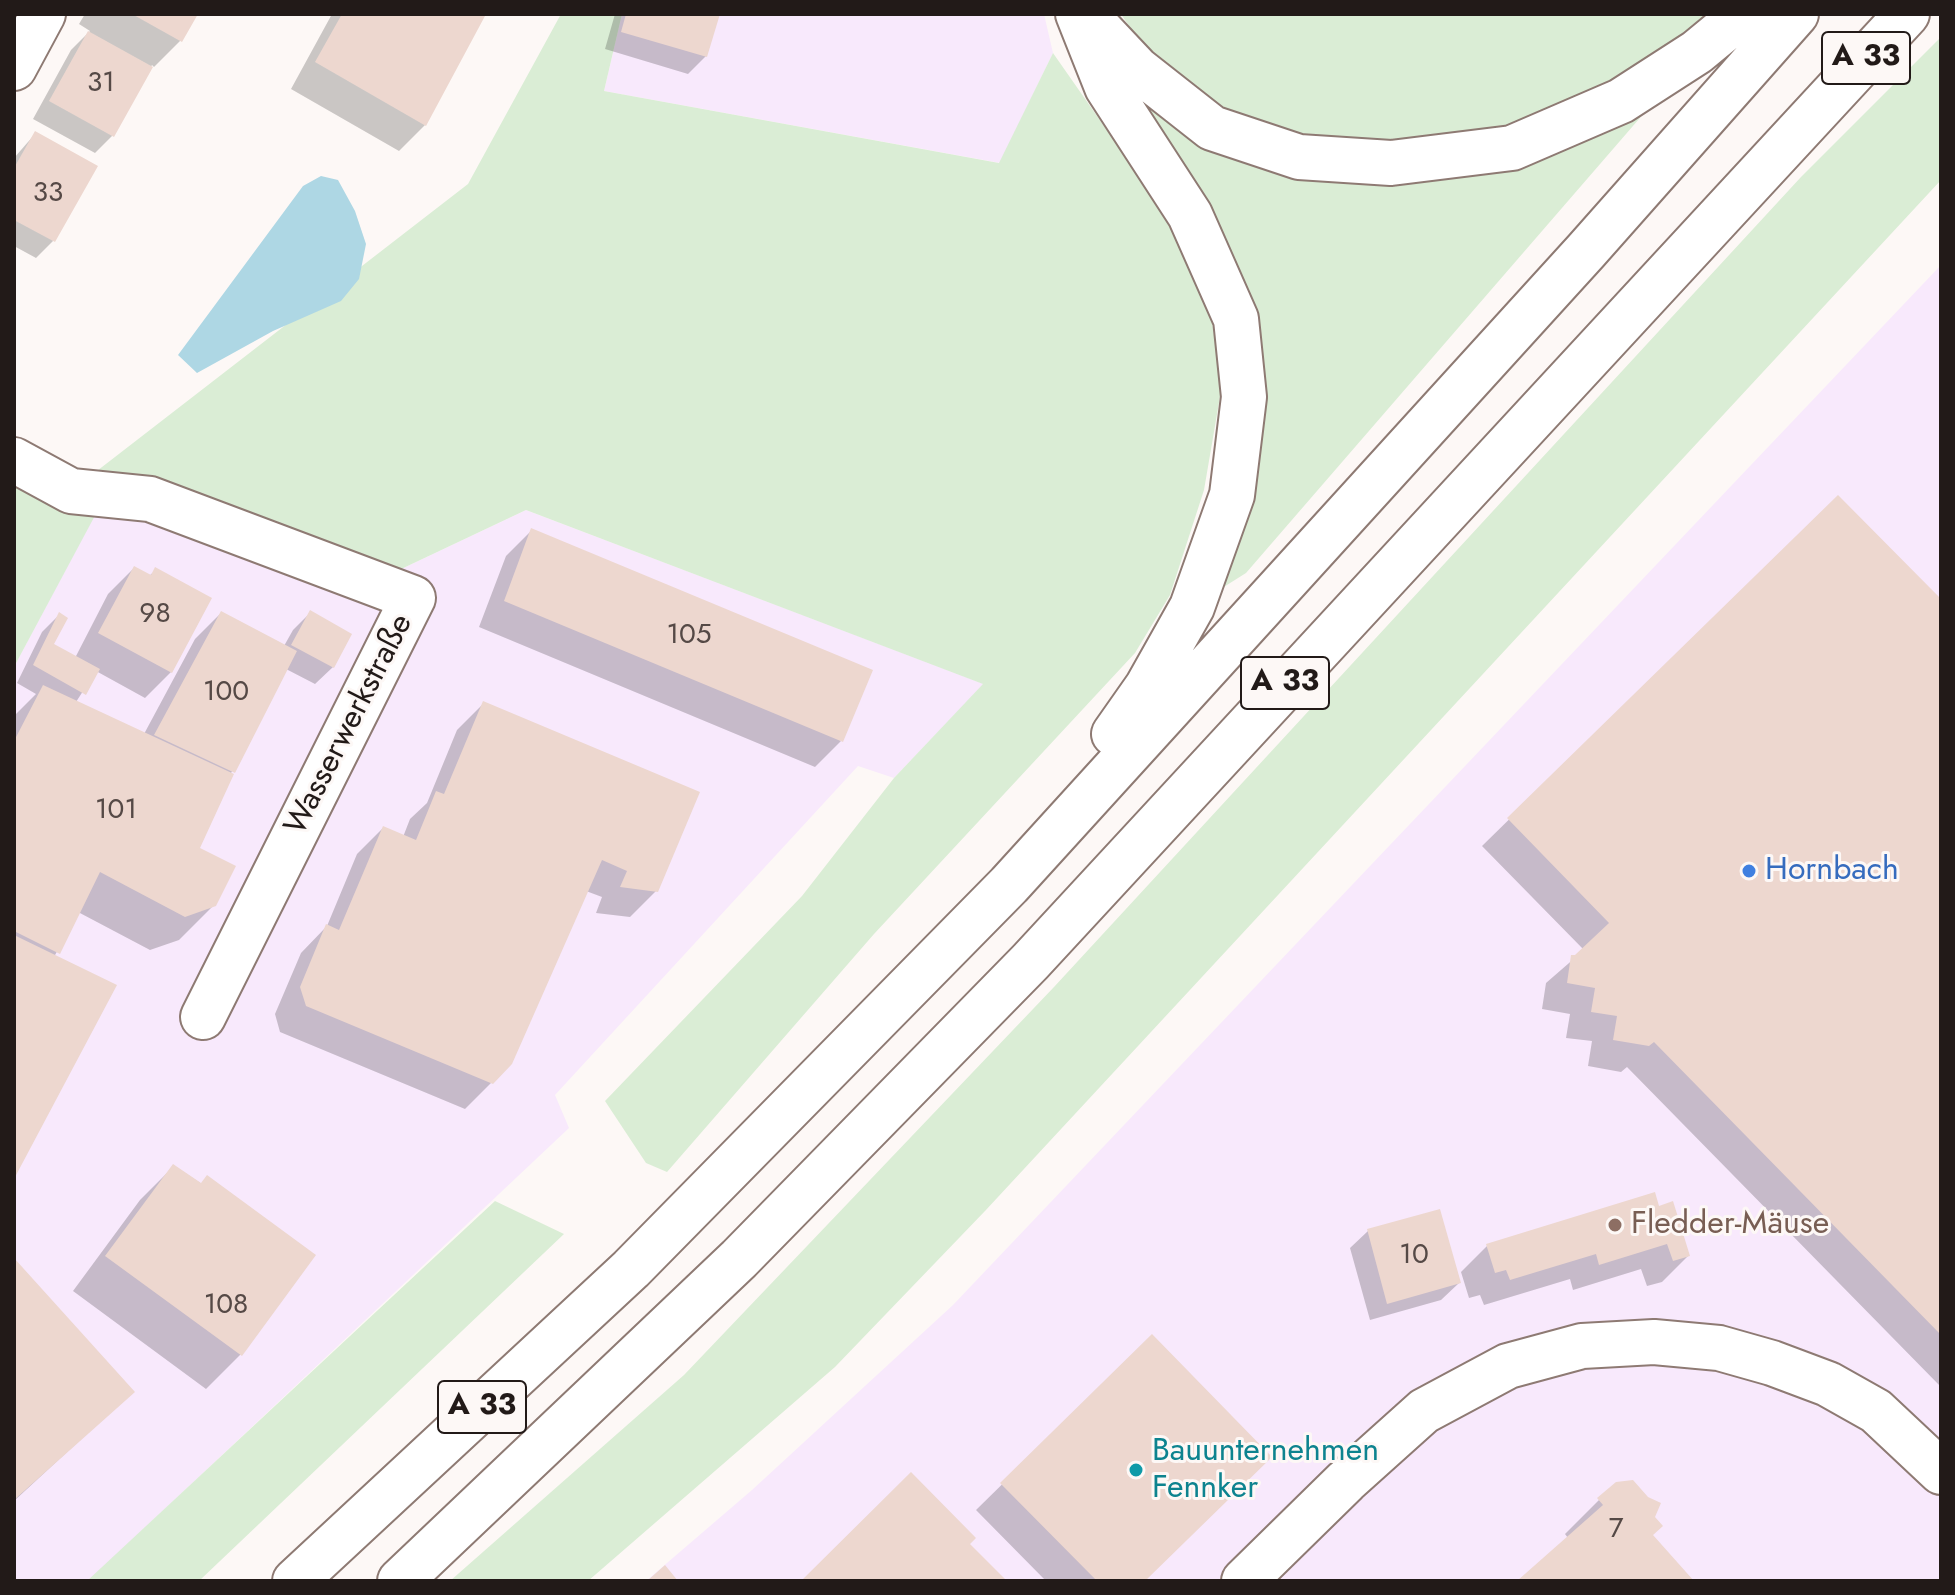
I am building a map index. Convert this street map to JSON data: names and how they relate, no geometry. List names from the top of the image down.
{
  "streets": {
    "main road": ["A 33", "Wasserwerkstraße"]
  },
  "places": ["Hornbach", "Fledder-Mäuse", "Bauunternehmen Fennker"],
  "house_numbers": [
    "31",
    "33",
    "98",
    "105",
    "100",
    "101",
    "10",
    "108",
    "7"
  ]
}
